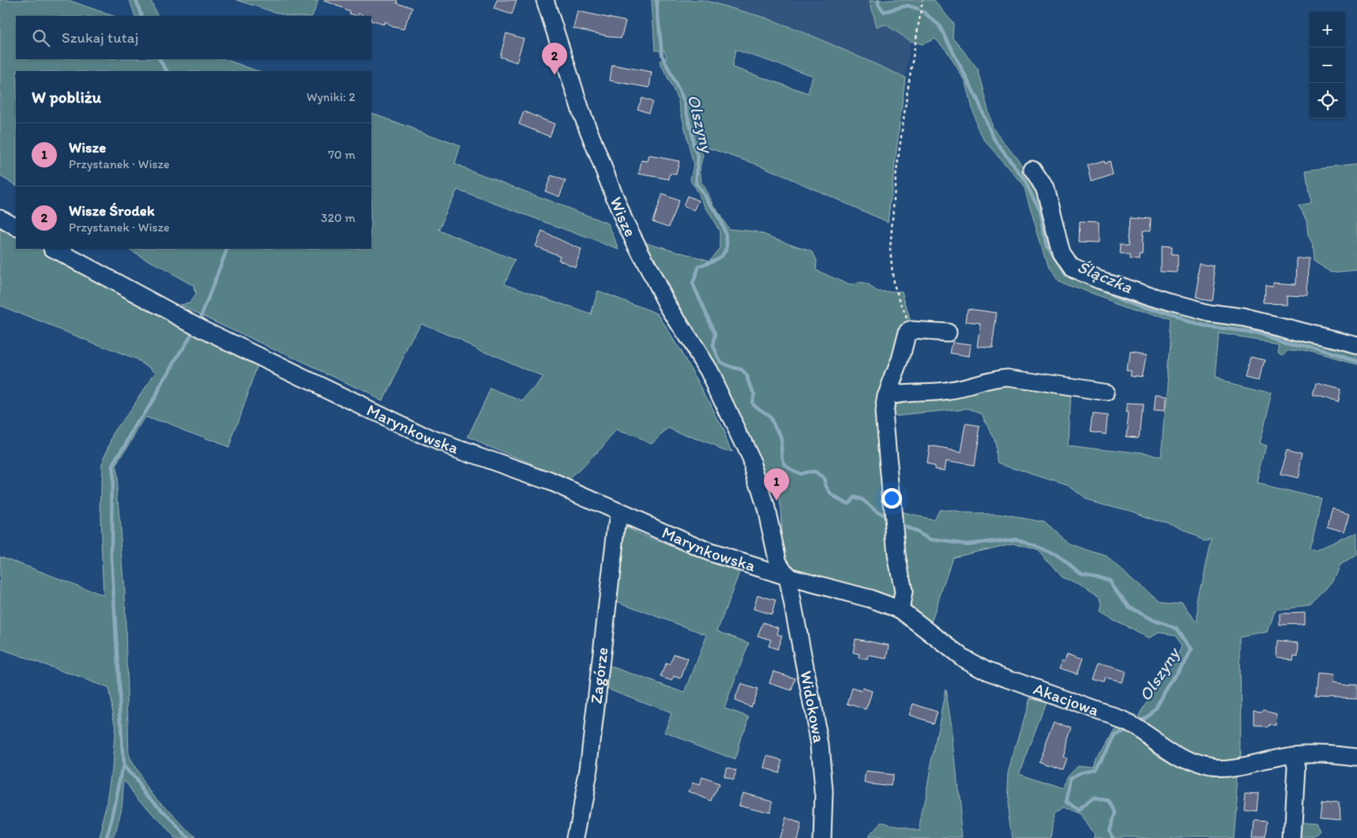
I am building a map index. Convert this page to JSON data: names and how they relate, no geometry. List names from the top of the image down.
{
  "streets": {
    "street": [
      "Wisze",
      "Marynkowska",
      "Zagórze",
      "Akacjowa",
      "Widokowa"
    ]
  },
  "crossings": [
    ["Wisze", "Marynkowska"],
    ["Wisze", "Akacjowa"],
    ["Wisze", "Widokowa"],
    ["Marynkowska", "Zagórze"],
    ["Marynkowska", "Akacjowa"],
    ["Marynkowska", "Widokowa"],
    ["Akacjowa", "Widokowa"]
  ],
  "water": ["Olszyny", "Ślączka"],
  "page": {
    "map_buttons": ["+", "−"],
    "search": "Szukaj tutaj",
    "pins": ["2", "1"],
    "heading": ["W pobliżu", "Wyniki: 2"],
    "list": [
      {
        "mark": "1",
        "name": "Wisze",
        "note": "Przystanek · Wisze",
        "value": "70 m"
      },
      {
        "mark": "2",
        "name": "Wisze Środek",
        "note": "Przystanek · Wisze",
        "value": "320 m"
      }
    ]
  }
}
